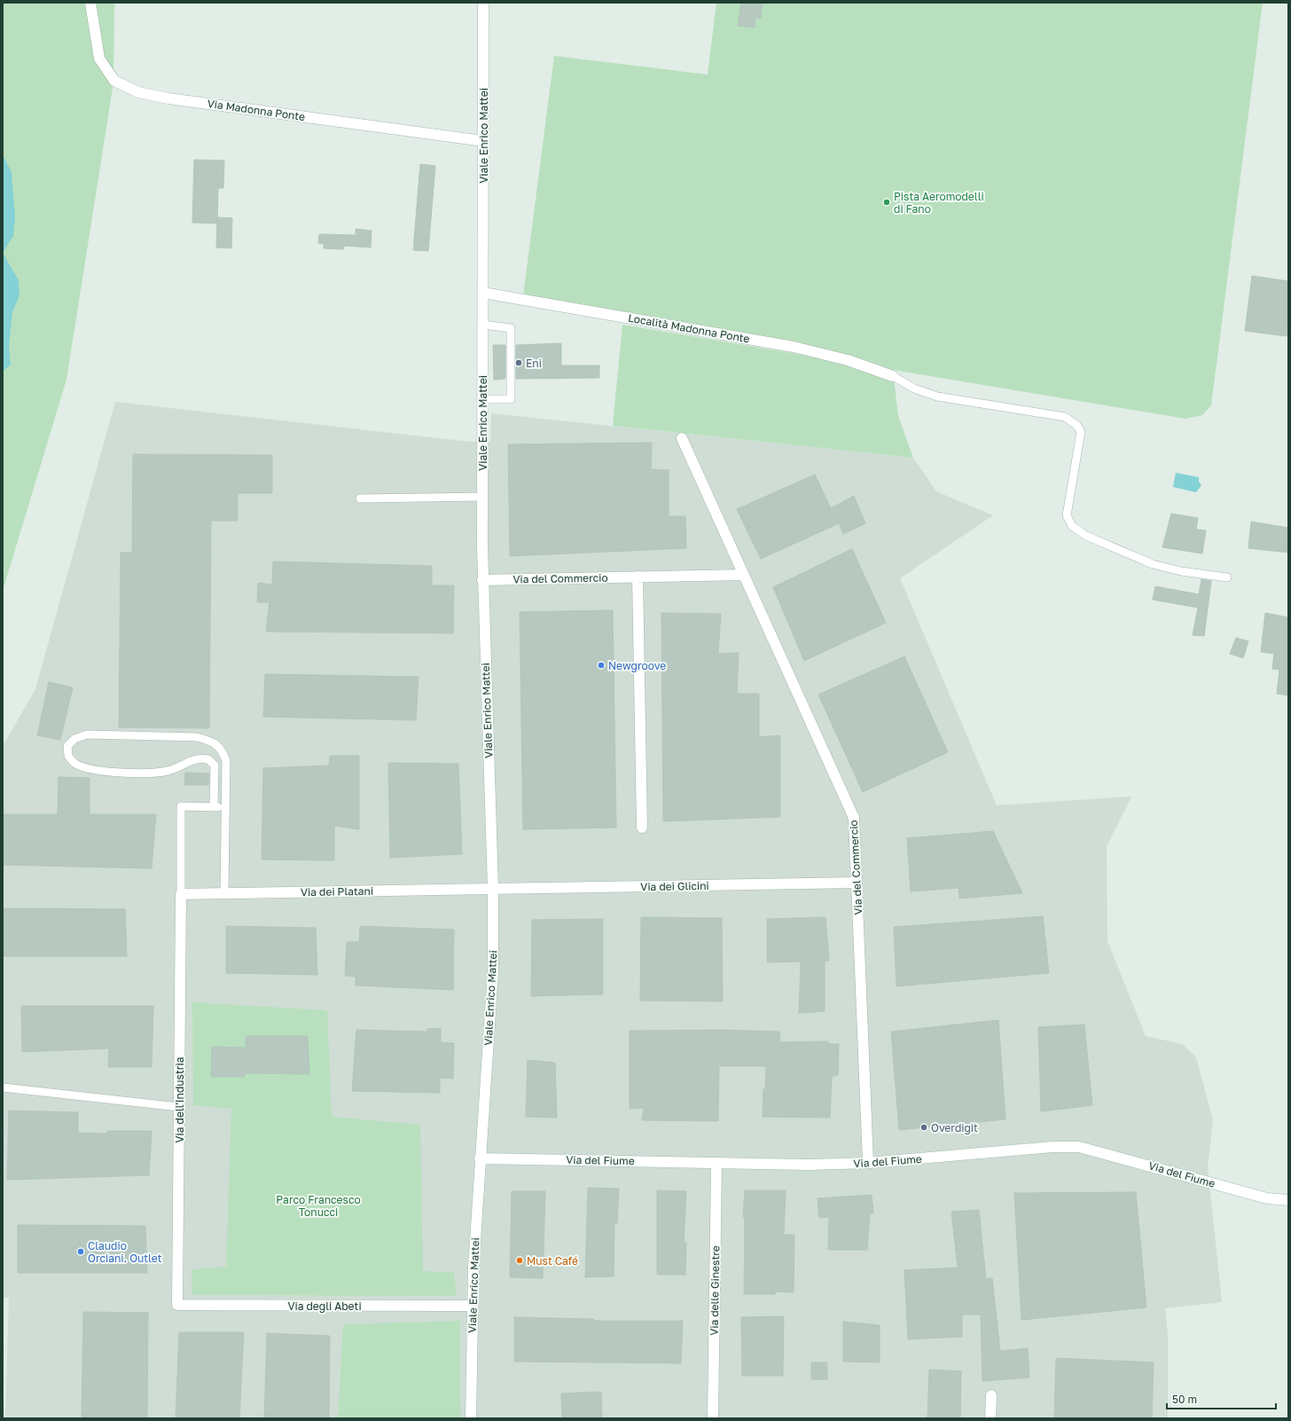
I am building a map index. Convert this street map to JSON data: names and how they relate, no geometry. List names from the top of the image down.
{
  "streets": {
    "street": [
      "Via Madonna Ponte",
      "Viale Enrico Mattei",
      "Località Madonna Ponte",
      "Via del Commercio",
      "Via dei Glicini",
      "Via dei Platani",
      "Via dell'Industria",
      "Via del Fiume",
      "Via delle Ginestre",
      "Via degli Abeti"
    ]
  },
  "crossings": [
    ["Via Madonna Ponte", "Viale Enrico Mattei"],
    ["Viale Enrico Mattei", "Località Madonna Ponte"],
    ["Viale Enrico Mattei", "Via del Commercio"],
    ["Viale Enrico Mattei", "Via dei Glicini"],
    ["Viale Enrico Mattei", "Via dei Platani"],
    ["Viale Enrico Mattei", "Via del Fiume"],
    ["Viale Enrico Mattei", "Via degli Abeti"],
    ["Via del Commercio", "Via dei Glicini"],
    ["Via del Commercio", "Via del Fiume"],
    ["Via dei Glicini", "Via dei Platani"],
    ["Via dei Platani", "Via dell'Industria"],
    ["Via dell'Industria", "Via degli Abeti"],
    ["Via del Fiume", "Via delle Ginestre"]
  ],
  "parks": ["Parco Francesco Tonucci"],
  "places": [
    "Pista Aeromodelli di Fano",
    "Eni",
    "Newgroove",
    "Overdigit",
    "Claudio Orciani. Outlet",
    "Must Café"
  ],
  "scale_bar": "50 m"
}
